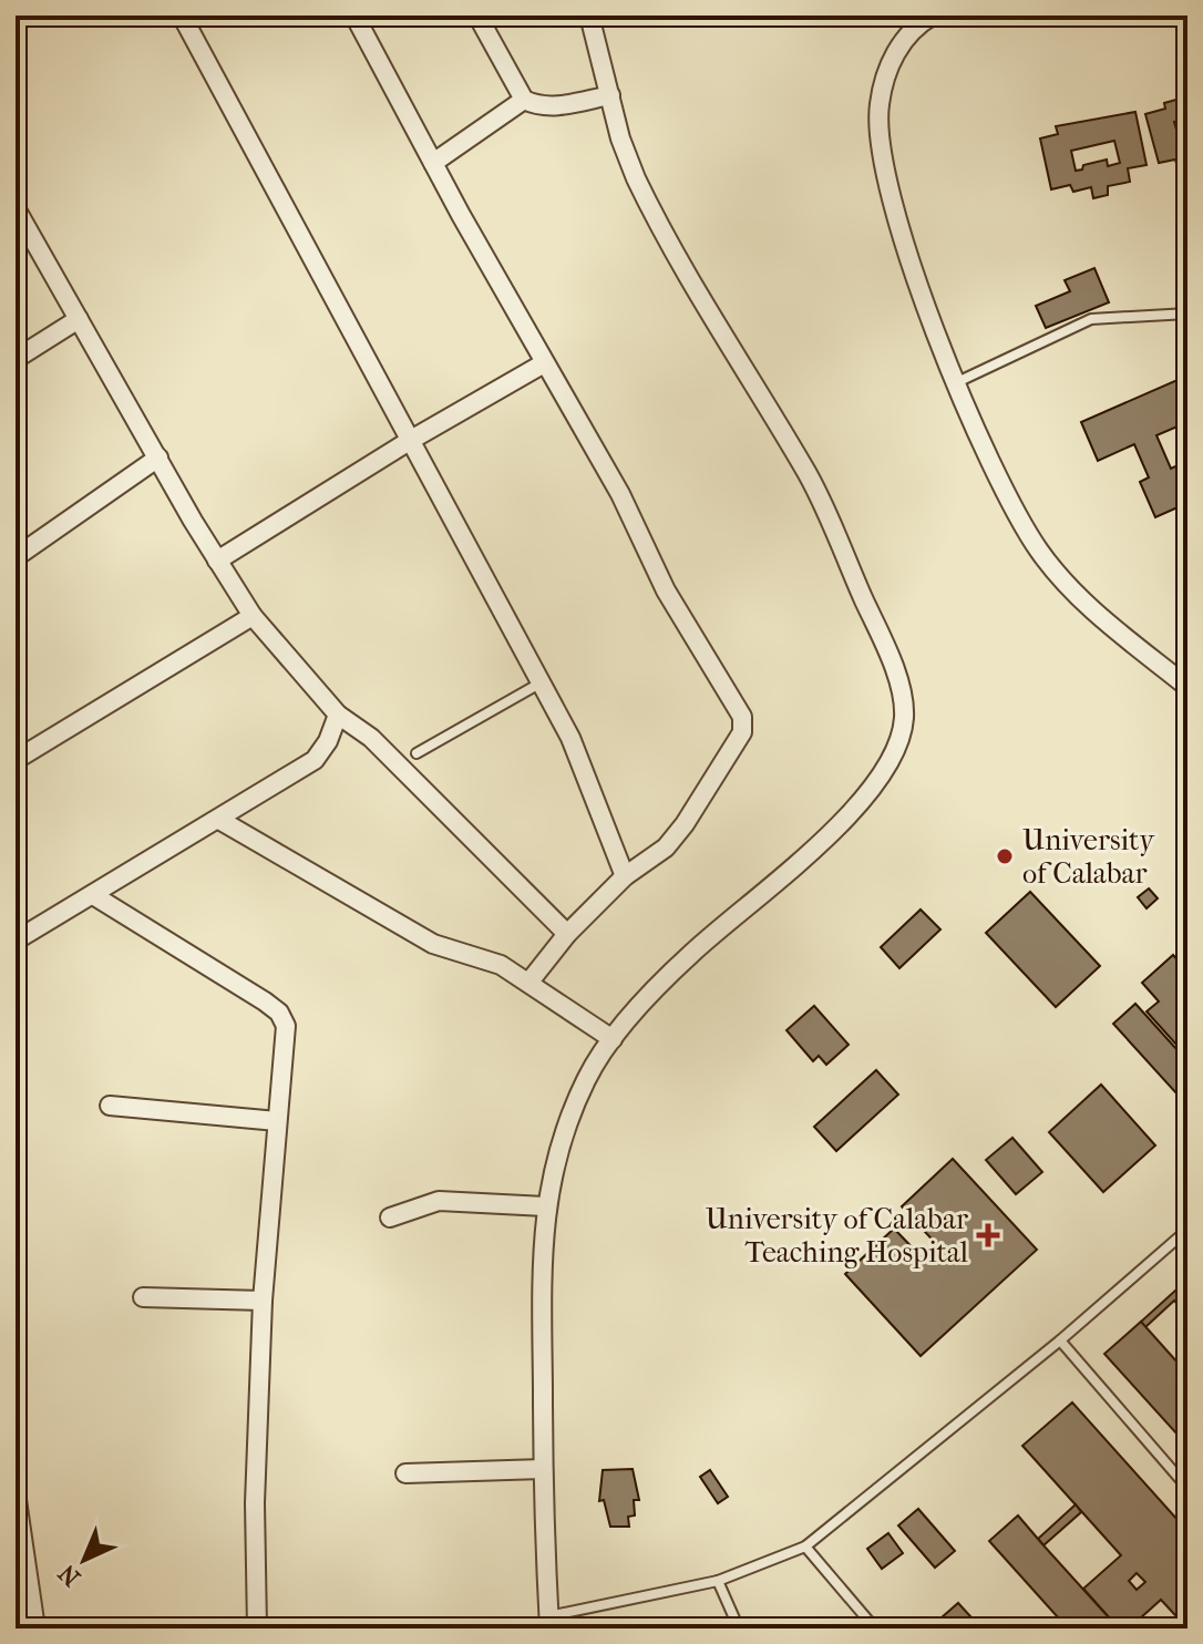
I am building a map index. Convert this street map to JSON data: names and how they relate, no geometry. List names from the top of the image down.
{
  "places": {
    "other": ["University of Calabar"],
    "health": ["University of Calabar Teaching Hospital"]
  },
  "north": "bottom left"
}
